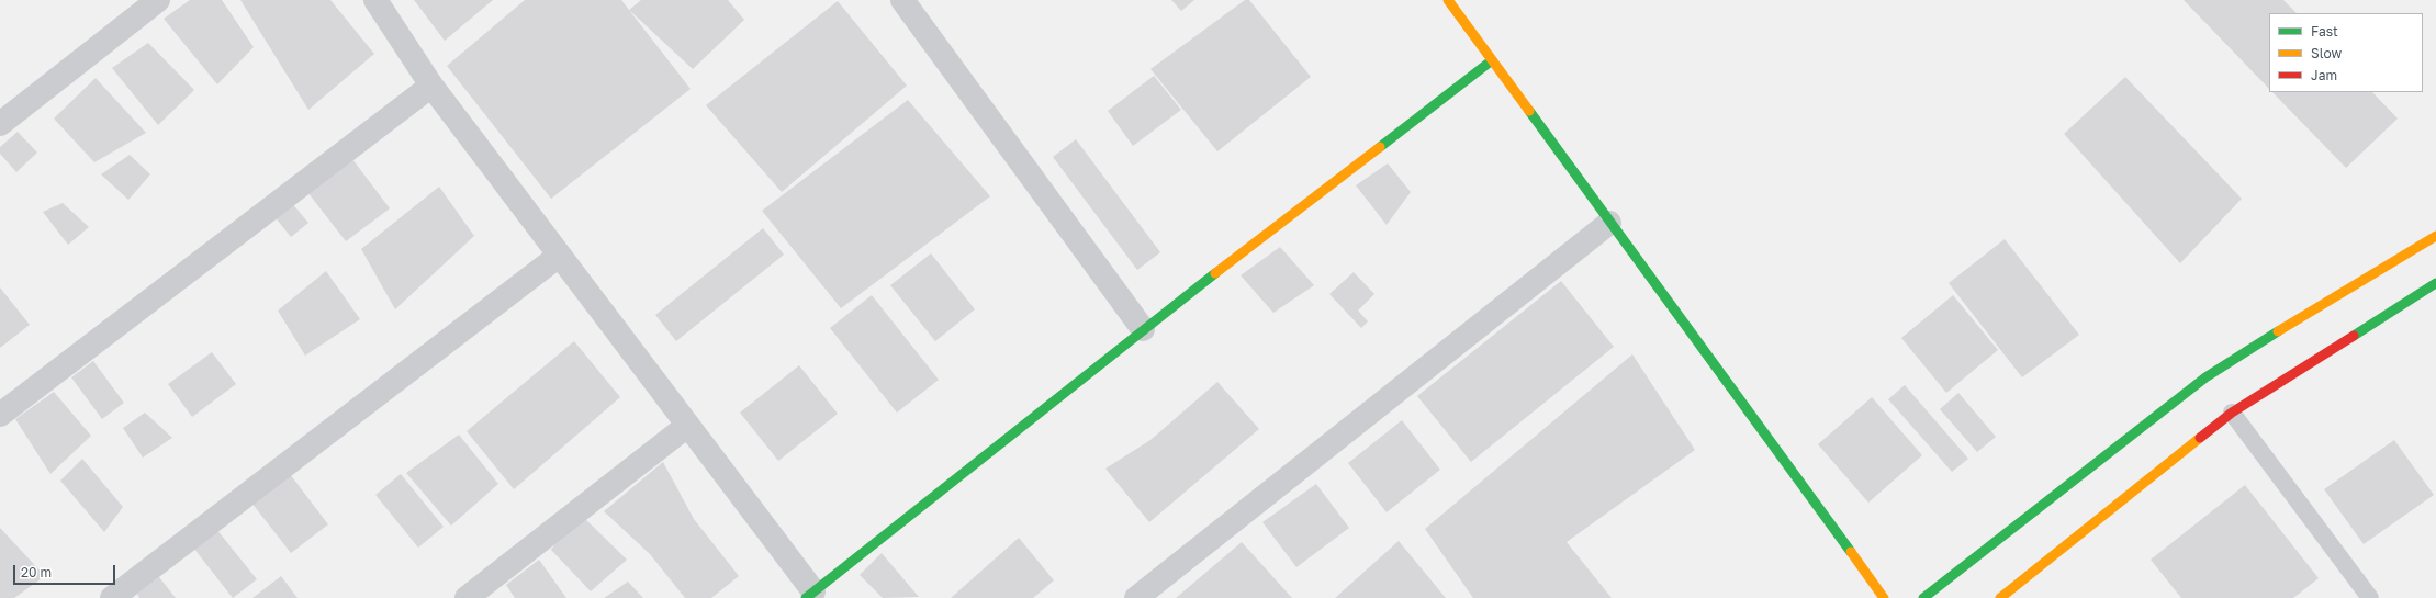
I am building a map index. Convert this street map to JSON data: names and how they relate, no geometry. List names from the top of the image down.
{
  "legend": ["Fast", "Slow", "Jam"],
  "scale_bar": "20 m"
}
